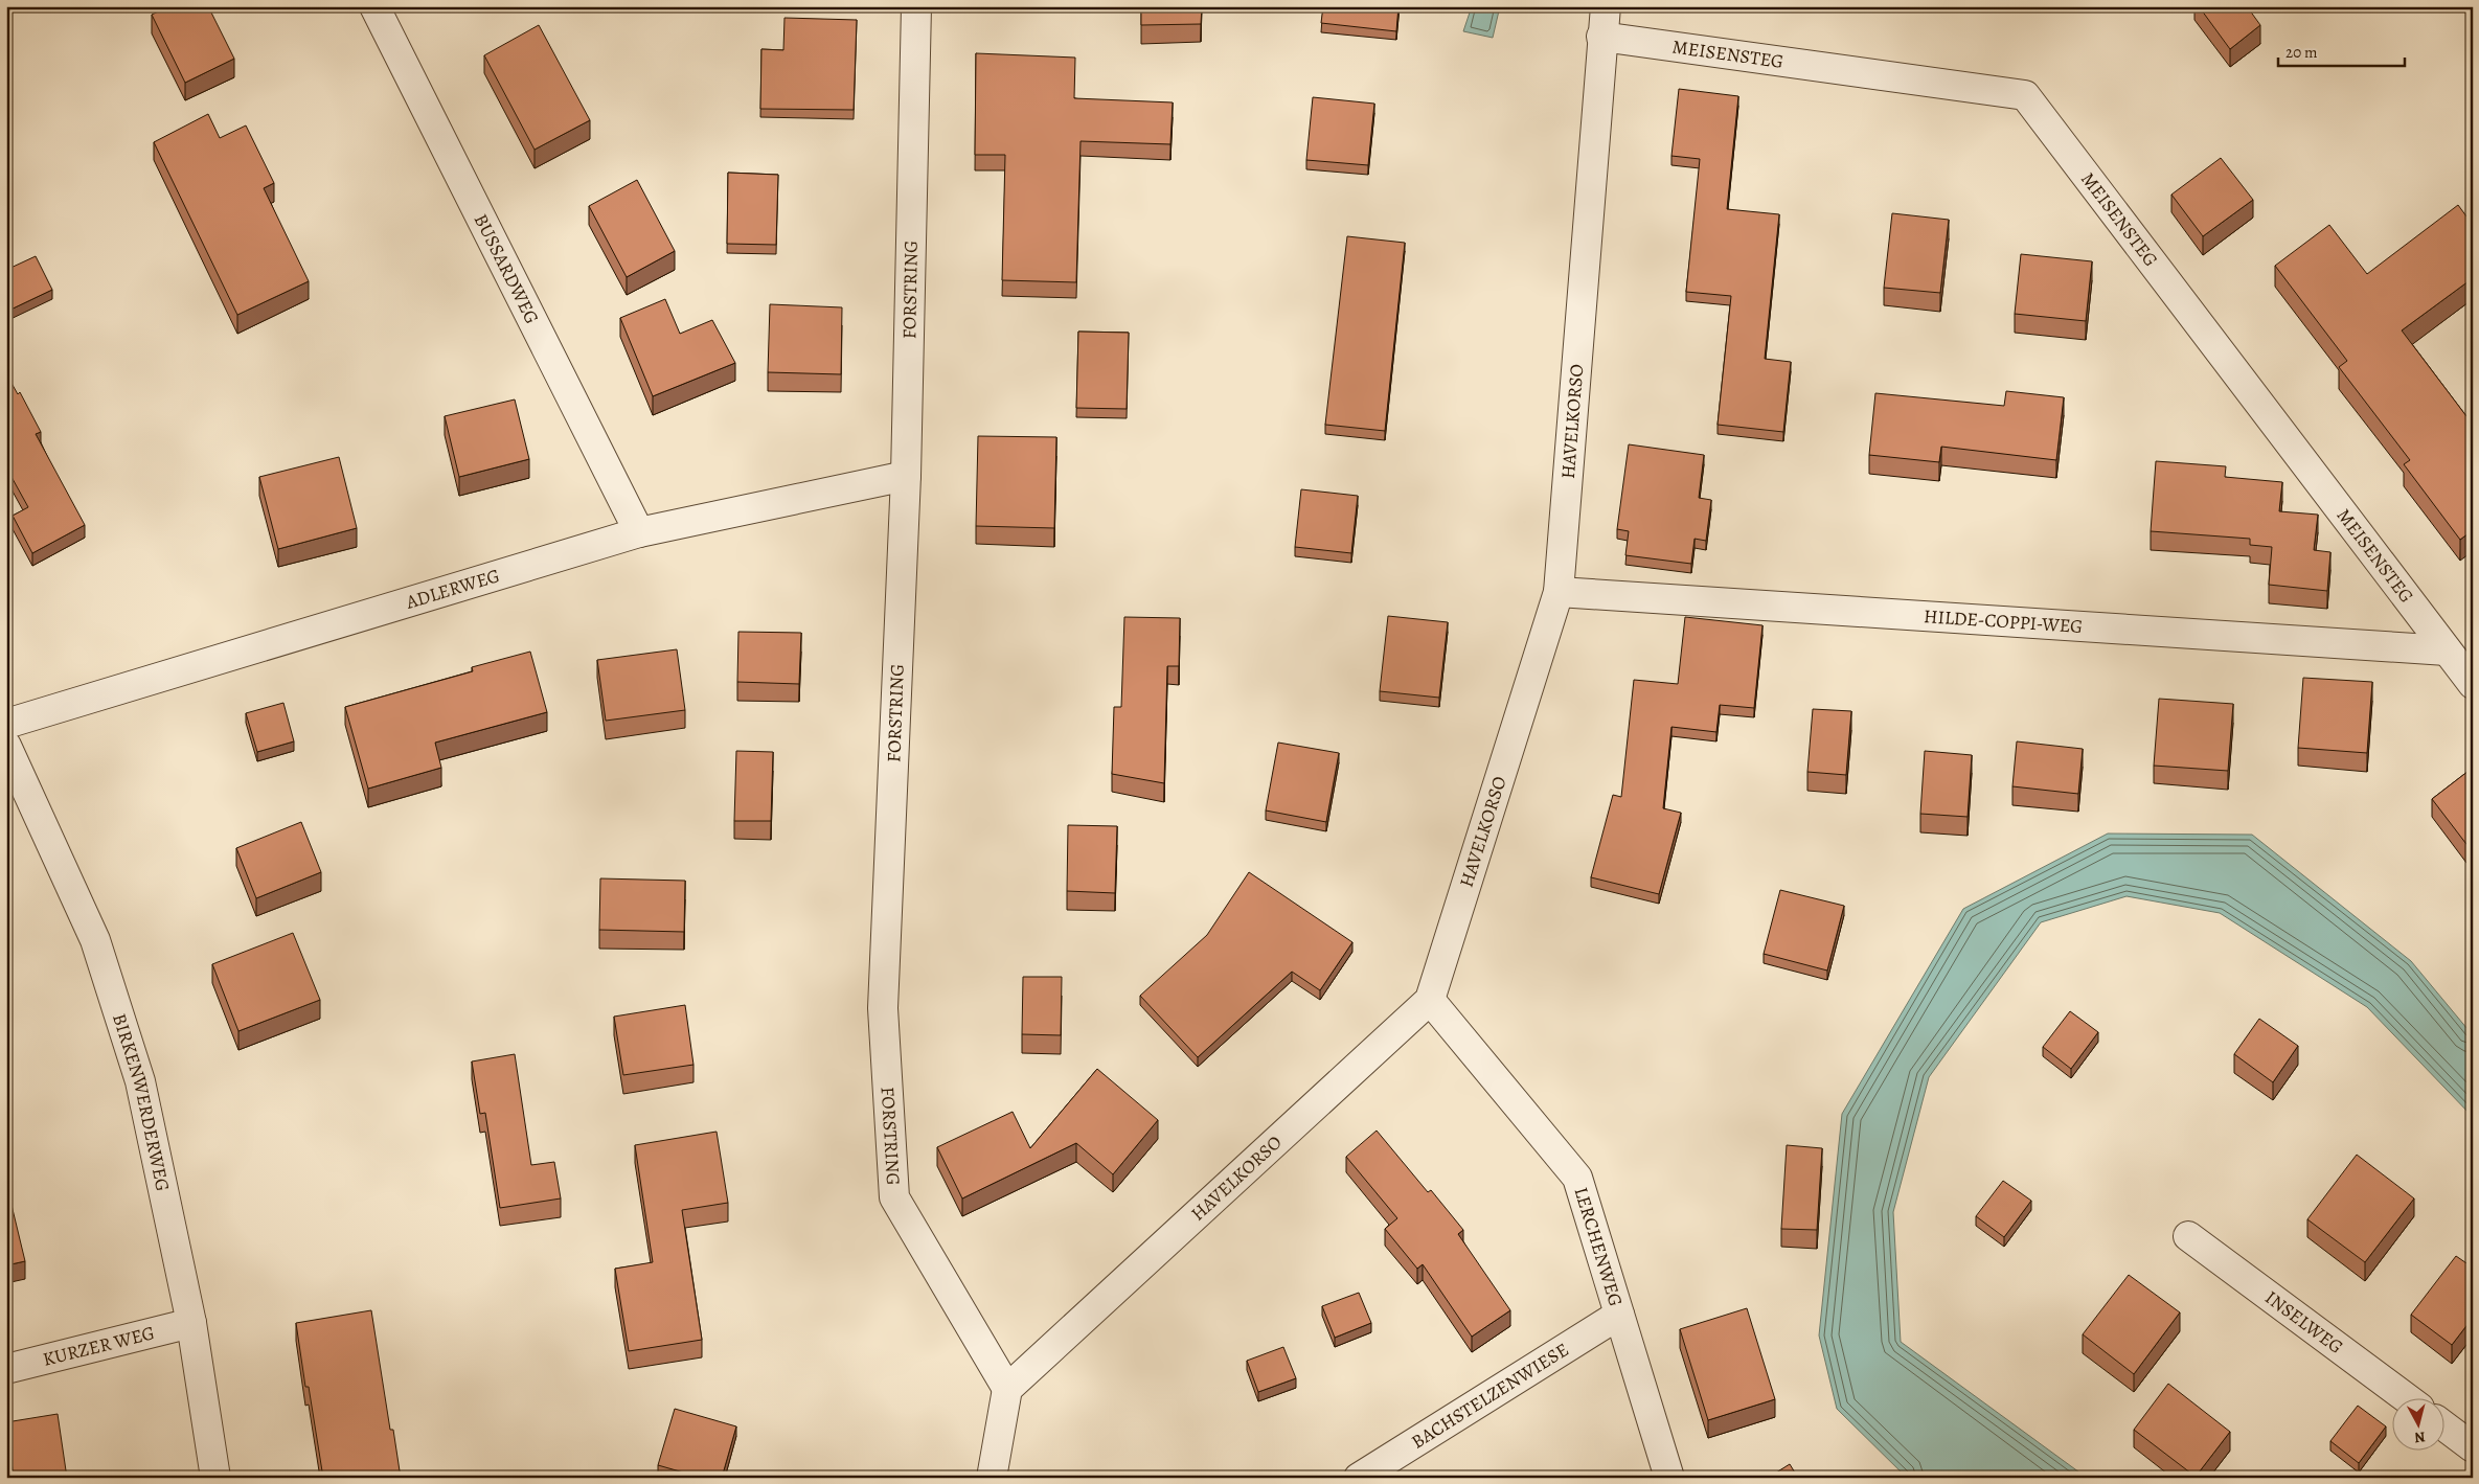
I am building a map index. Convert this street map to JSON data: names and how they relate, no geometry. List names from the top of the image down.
{
  "streets": {
    "street": [
      "MEISENSTEG",
      "BUSSARDWEG",
      "FORSTRING",
      "HAVELKORSO",
      "ADLERWEG",
      "HILDE-COPPI-WEG",
      "BIRKENWERDERWEG",
      "LERCHENWEG",
      "INSELWEG",
      "KURZER WEG",
      "BACHSTELZENWIESE"
    ]
  },
  "crossings": [
    ["MEISENSTEG", "HAVELKORSO"],
    ["MEISENSTEG", "HILDE-COPPI-WEG"],
    ["BUSSARDWEG", "ADLERWEG"],
    ["FORSTRING", "HAVELKORSO"],
    ["FORSTRING", "ADLERWEG"],
    ["HAVELKORSO", "HILDE-COPPI-WEG"],
    ["HAVELKORSO", "LERCHENWEG"],
    ["BIRKENWERDERWEG", "KURZER WEG"],
    ["LERCHENWEG", "BACHSTELZENWIESE"]
  ],
  "scale_bar": "20 m",
  "north": "bottom"
}
